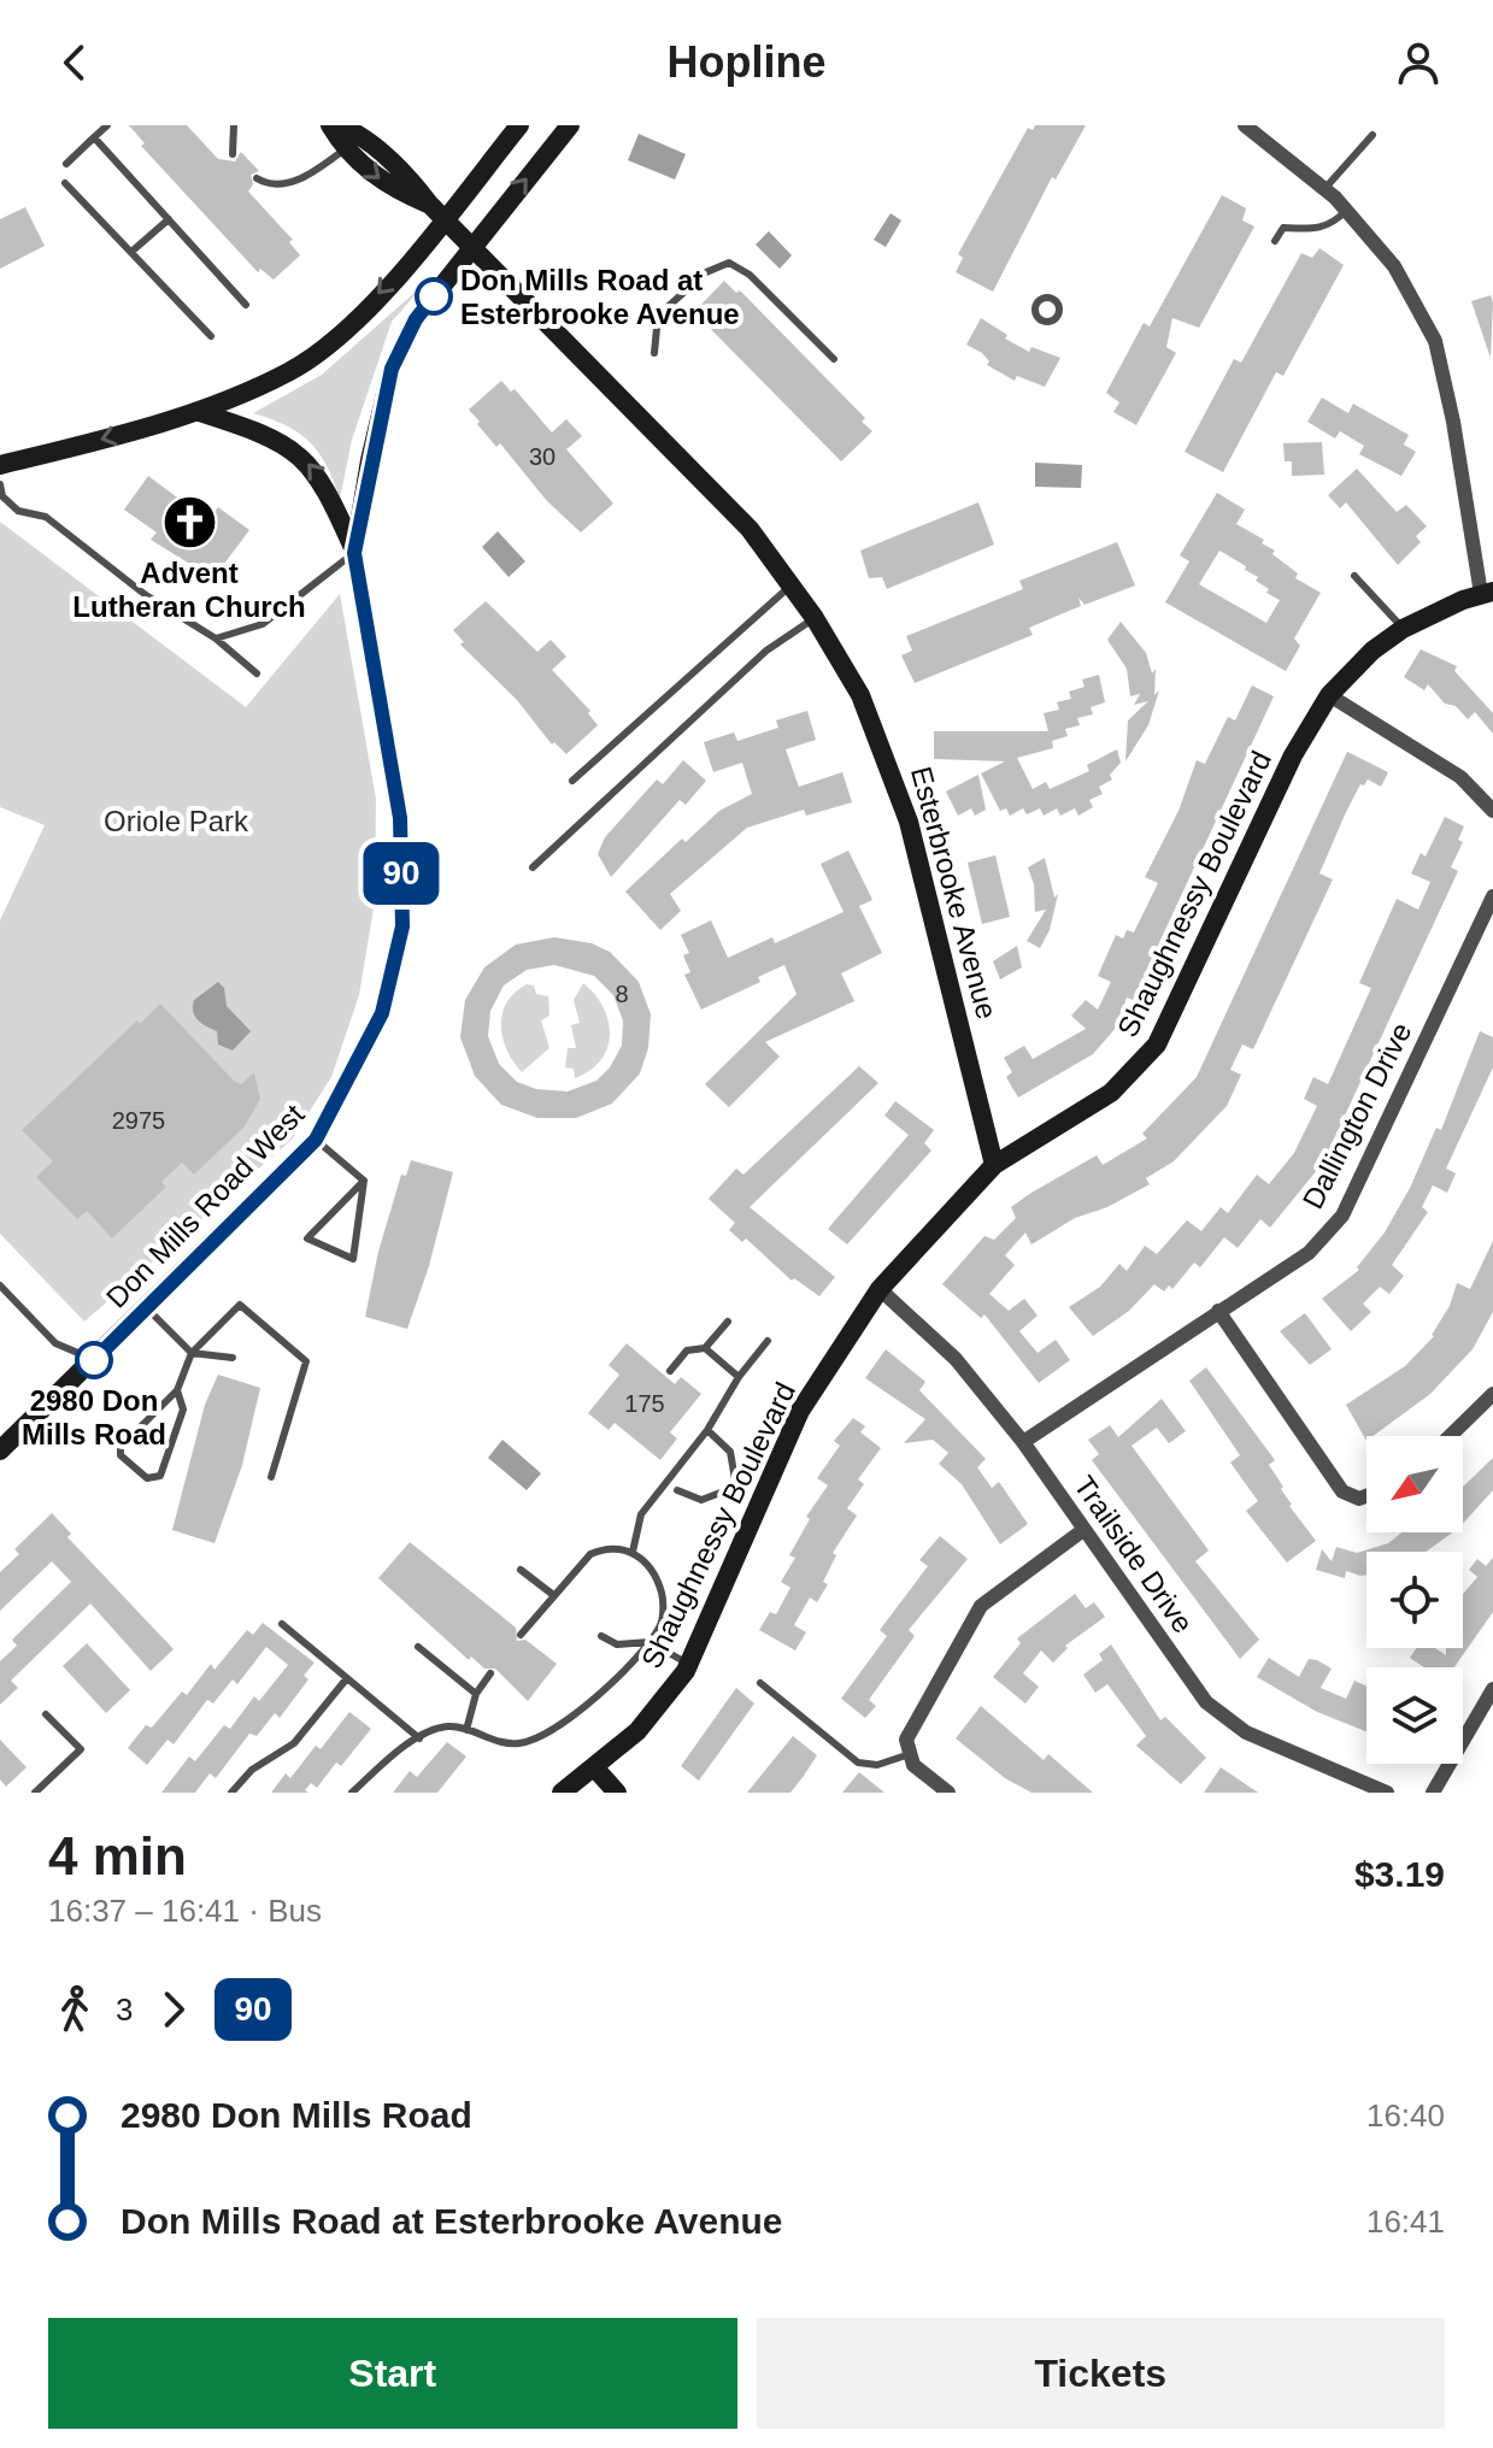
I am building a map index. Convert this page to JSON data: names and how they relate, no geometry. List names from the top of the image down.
{
  "streets": {
    "street": [
      "Esterbrooke Avenue",
      "Shaughnessy Boulevard",
      "Dallington Drive",
      "Don Mills Road West",
      "Trailside Drive"
    ]
  },
  "crossings": [
    ["Esterbrooke Avenue", "Shaughnessy Boulevard"],
    ["Esterbrooke Avenue", "Don Mills Road West"],
    ["Shaughnessy Boulevard", "Trailside Drive"],
    ["Dallington Drive", "Trailside Drive"]
  ],
  "parks": ["Oriole Park"],
  "places": {
    "other": ["Don Mills Road at Esterbrooke Avenue", "2980 Don Mills Road"],
    "church": ["Advent Lutheran Church"]
  },
  "lines": ["bus line 90"],
  "house_numbers": [
    "30",
    "8",
    "2975",
    "175"
  ],
  "north": "bottom left",
  "page": {
    "header": "Hopline",
    "on_map": "90",
    "heading": ["4 min", "16:37 – 16:41 · Bus", "$3.19"],
    "legs": ["3", "90"],
    "list": [
      {
        "name": "2980 Don Mills Road",
        "value": "16:40"
      },
      {
        "name": "Don Mills Road at Esterbrooke Avenue",
        "value": "16:41"
      }
    ],
    "buttons": ["Start", "Tickets"]
  }
}
